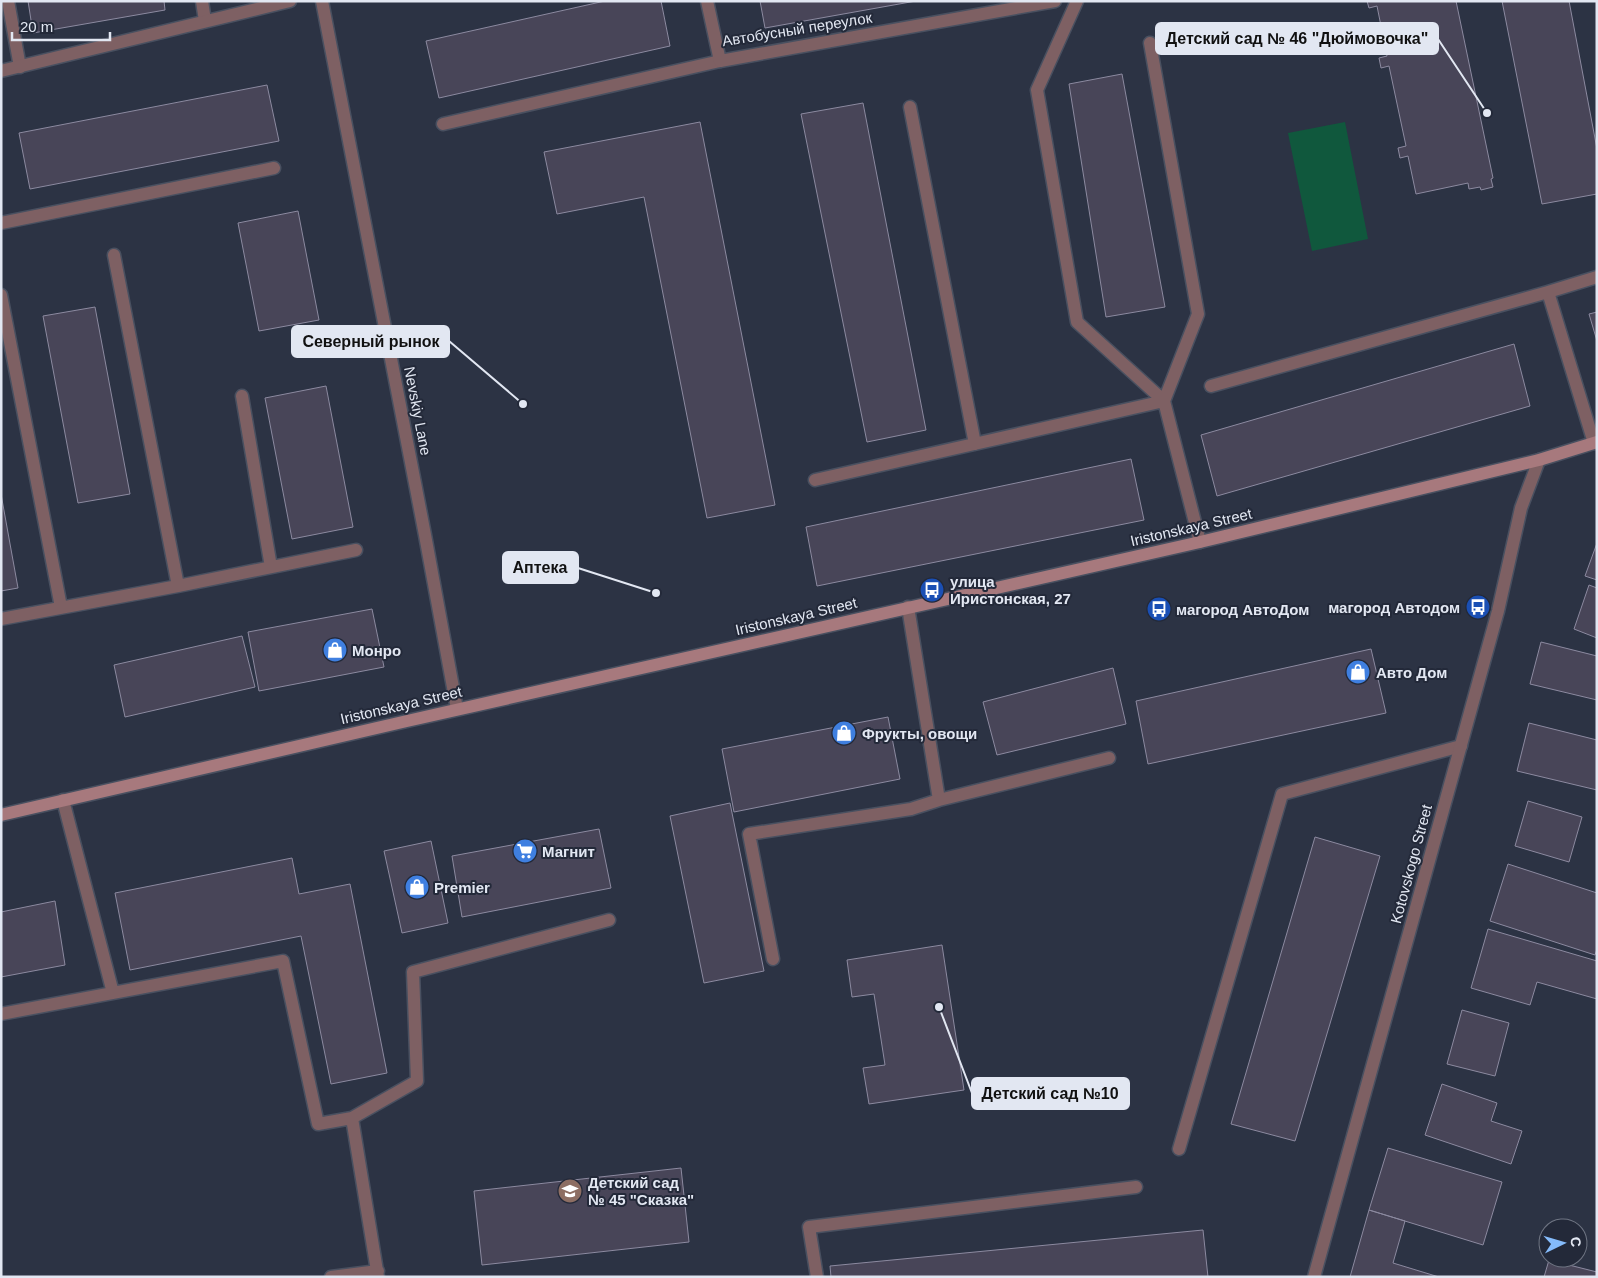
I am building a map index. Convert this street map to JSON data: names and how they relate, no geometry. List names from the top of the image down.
{
  "streets": {
    "main road": ["Iristonskaya Street"],
    "street": ["Автобусный переулок", "Nevskiy Lane", "Kotovskogo Street"]
  },
  "crossings": [
    ["Nevskiy Lane", "Iristonskaya Street"],
    ["Iristonskaya Street", "Kotovskogo Street"]
  ],
  "places": {
    "other": [
      "Детский сад № 46 \"Дюймовочка\"",
      "Северный рынок",
      "Аптека",
      "Детский сад №10"
    ],
    "bus stop": ["улица Иристонская, 27", "магород Автодом", "магород АвтоДом"],
    "shop": [
      "Монро",
      "Авто Дом",
      "Фрукты, овощи",
      "Premier"
    ],
    "supermarket": ["Магнит"],
    "school or university": ["Детский сад № 45 \"Сказка\""]
  },
  "scale_bar": "20 m",
  "north": "right"
}
